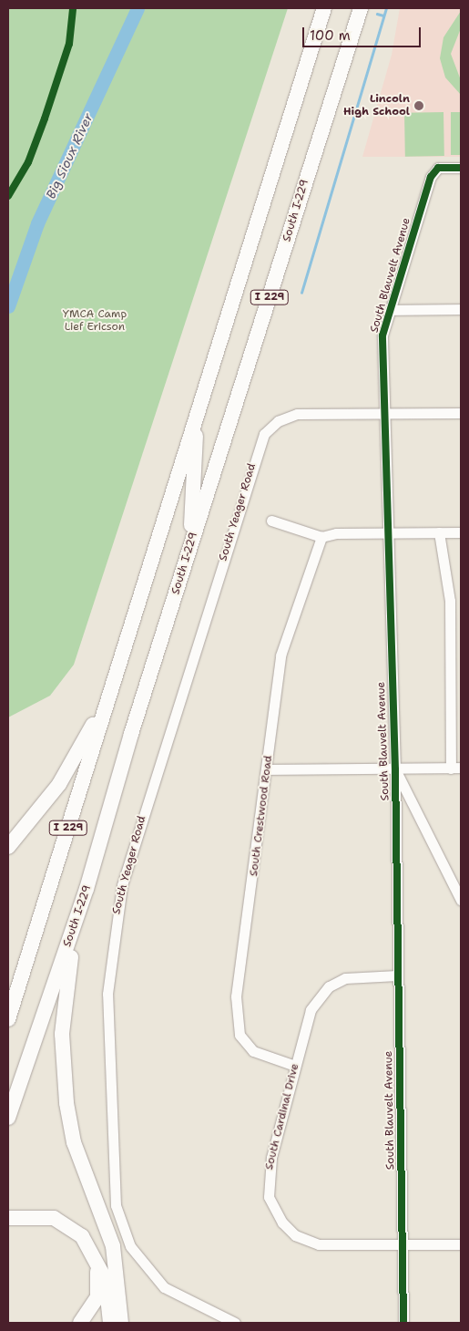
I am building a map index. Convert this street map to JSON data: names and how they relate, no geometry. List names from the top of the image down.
{
  "streets": {
    "highway": ["South I-229", "I 229"],
    "street": [
      "South Blauvelt Avenue",
      "South Yeager Road",
      "South Crestwood Road",
      "South Cardinal Drive"
    ]
  },
  "crossings": [
    ["South Blauvelt Avenue", "South Yeager Road"],
    ["South Blauvelt Avenue", "South Cardinal Drive"],
    ["South Crestwood Road", "South Cardinal Drive"]
  ],
  "water": ["Big Sioux River"],
  "parks": ["YMCA Camp Lief Ericson"],
  "places": ["Lincoln High School"],
  "scale_bar": "100 m"
}
